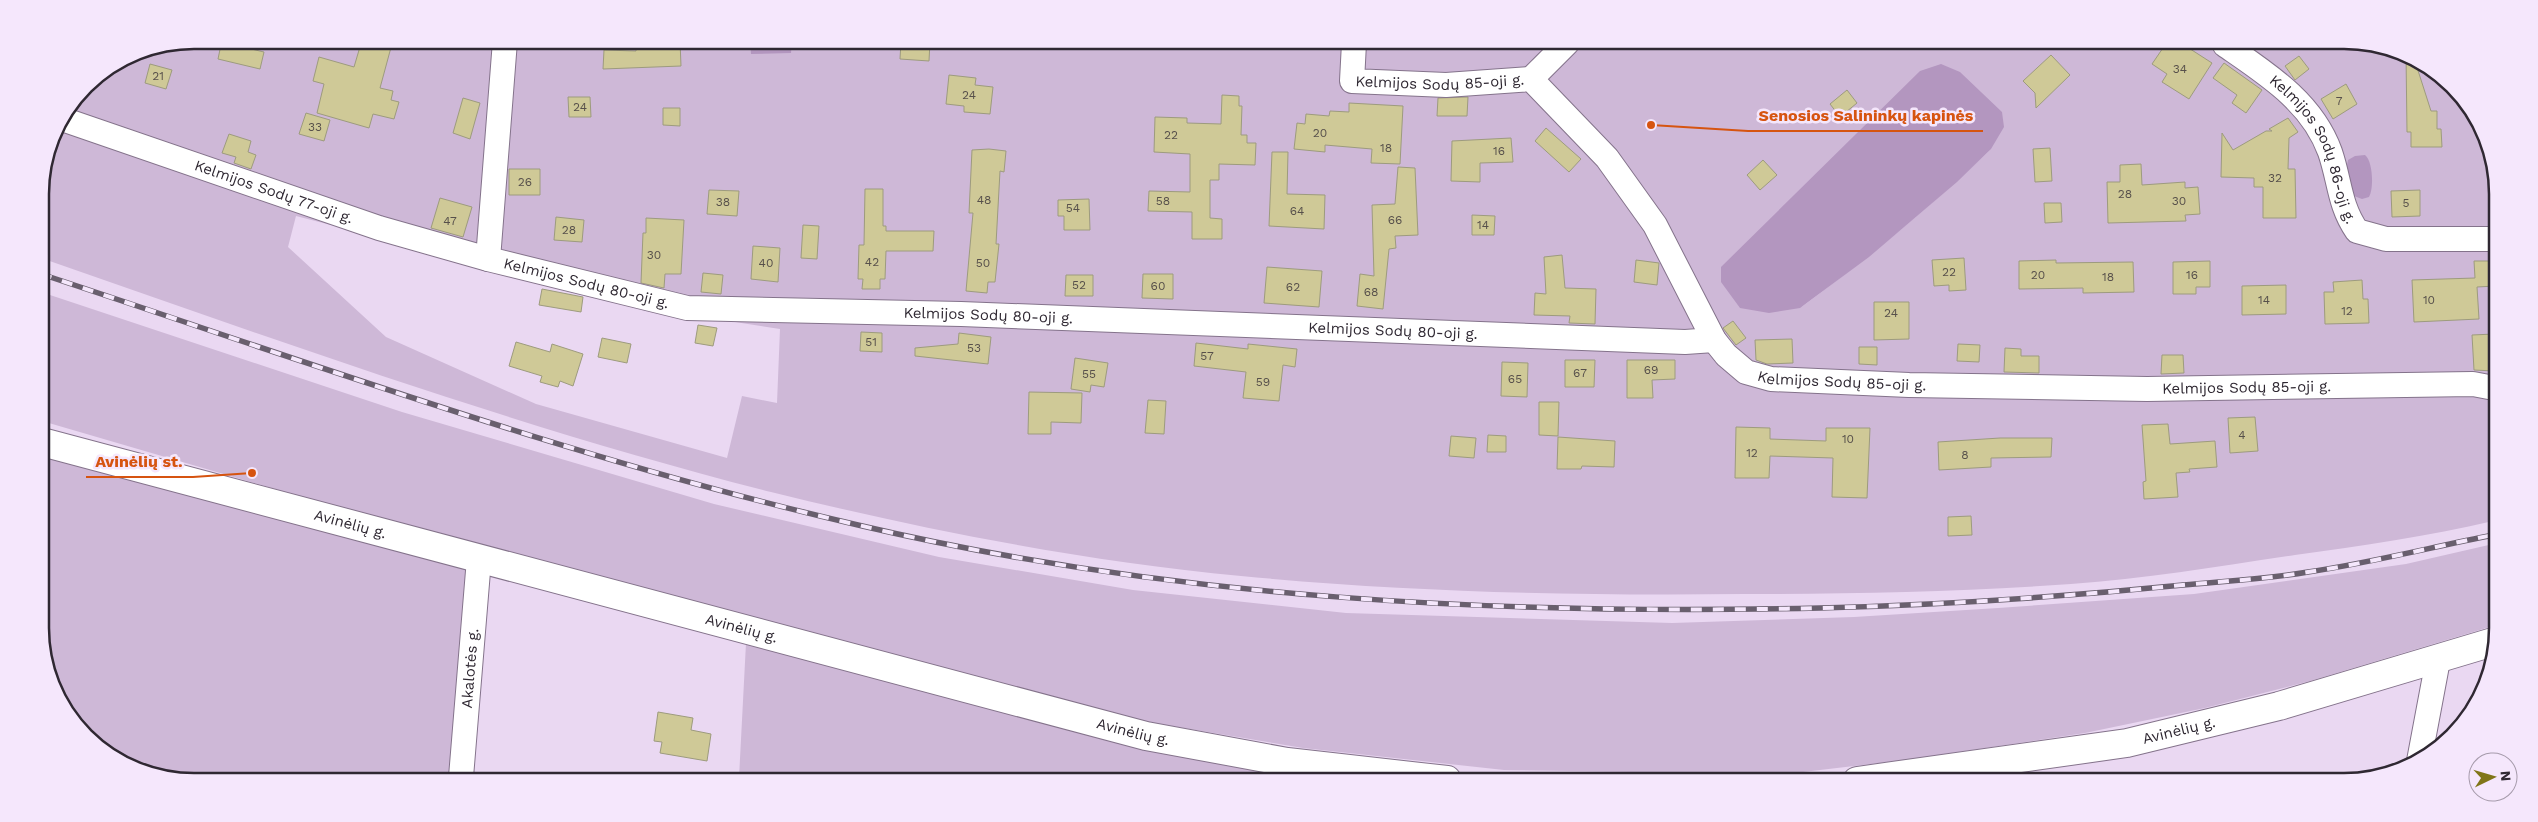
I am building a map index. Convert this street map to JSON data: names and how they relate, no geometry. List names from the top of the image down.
{
  "streets": {
    "main road": ["Avinėlių g."],
    "street": [
      "Kelmijos Sodų 85-oji g.",
      "Kelmijos Sodų 86-oji g.",
      "Kelmijos Sodų 77-oji g.",
      "Kelmijos Sodų 80-oji g.",
      "Akalotės g."
    ]
  },
  "crossings": [
    ["Kelmijos Sodų 85-oji g.", "Kelmijos Sodų 80-oji g."],
    ["Kelmijos Sodų 77-oji g.", "Kelmijos Sodų 80-oji g."],
    ["Avinėlių g.", "Akalotės g."]
  ],
  "places": ["Senosios Salininkų kapinės", "Avinėlių st."],
  "house_numbers": [
    "34",
    "21",
    "24",
    "7",
    "24",
    "33",
    "20",
    "22",
    "18",
    "16",
    "32",
    "26",
    "28",
    "48",
    "58",
    "30",
    "38",
    "5",
    "54",
    "64",
    "66",
    "47",
    "14",
    "28",
    "30",
    "42",
    "40",
    "50",
    "22",
    "20",
    "16",
    "18",
    "52",
    "60",
    "62",
    "68",
    "14",
    "10",
    "12",
    "24",
    "51",
    "53",
    "57",
    "69",
    "67",
    "55",
    "65",
    "59",
    "4",
    "10",
    "12",
    "8"
  ],
  "north": "right"
}
